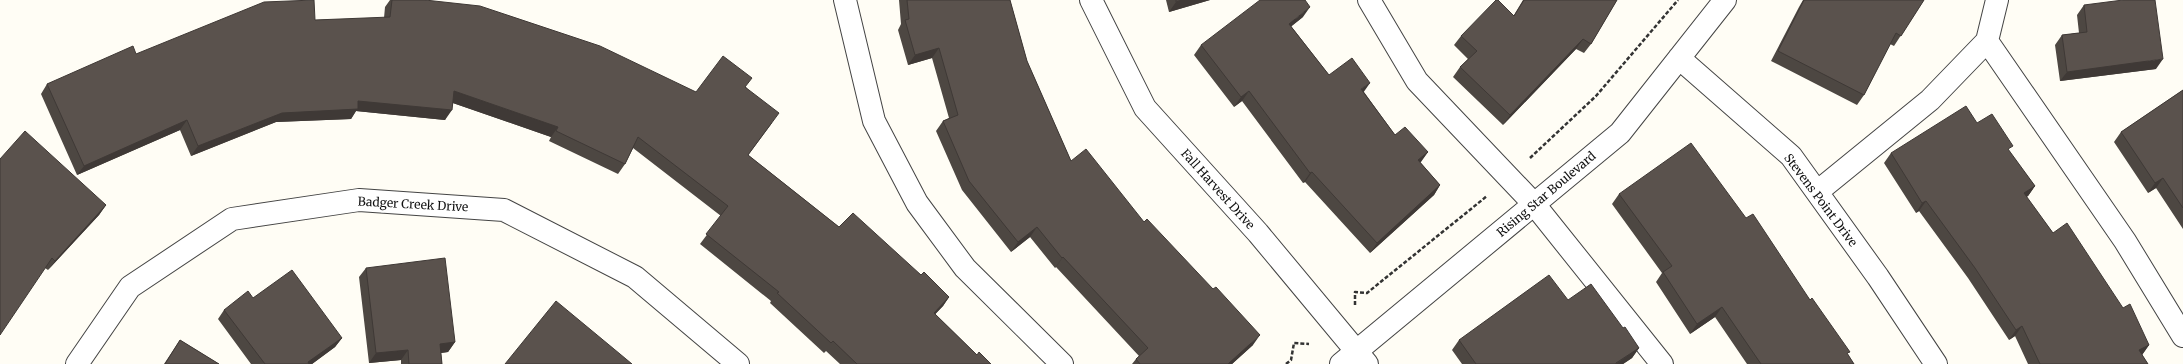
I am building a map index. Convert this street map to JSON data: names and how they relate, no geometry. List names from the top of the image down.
{
  "streets": {
    "street": [
      "Fall Harvest Drive",
      "Rising Star Boulevard",
      "Stevens Point Drive",
      "Badger Creek Drive"
    ]
  },
  "crossings": [
    ["Fall Harvest Drive", "Rising Star Boulevard"],
    ["Rising Star Boulevard", "Stevens Point Drive"]
  ]
}
